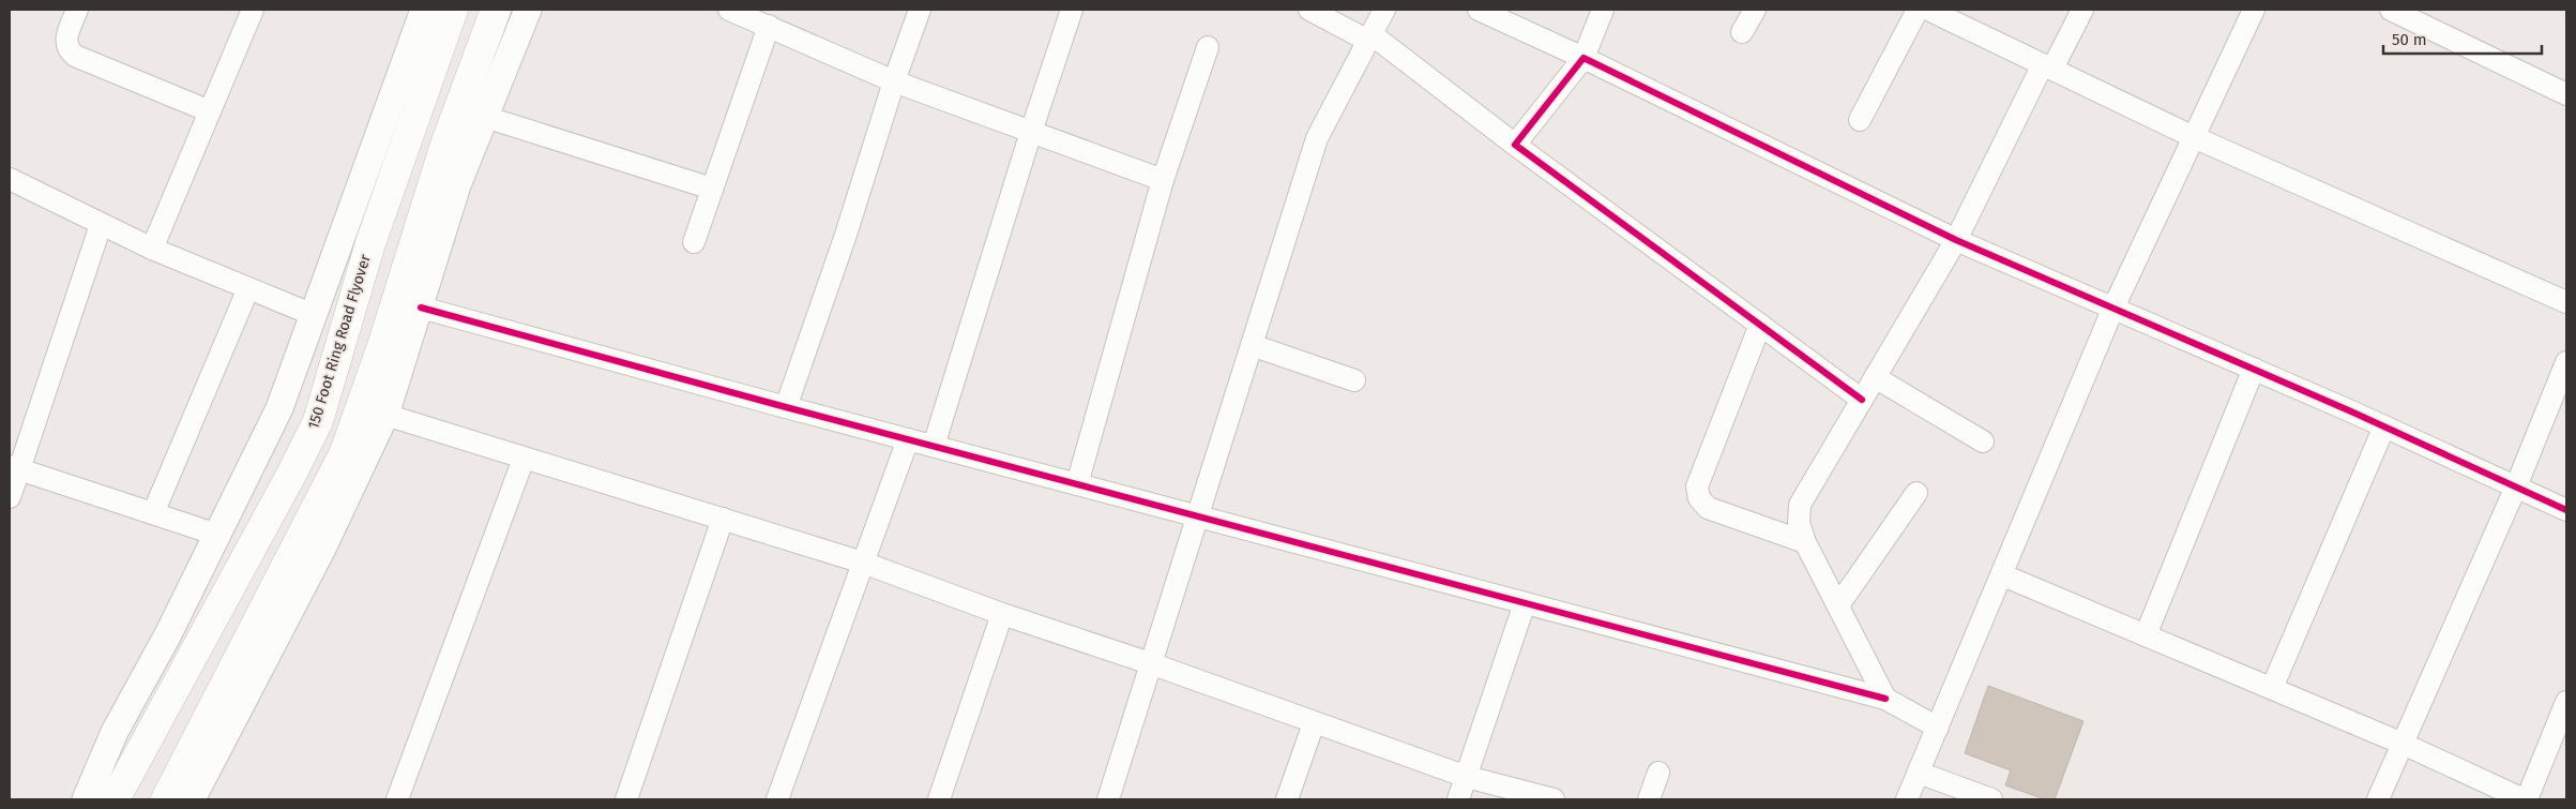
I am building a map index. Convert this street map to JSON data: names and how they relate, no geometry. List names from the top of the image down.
{
  "streets": {
    "highway": ["150 Foot Ring Road Flyover"]
  },
  "scale_bar": "50 m"
}
